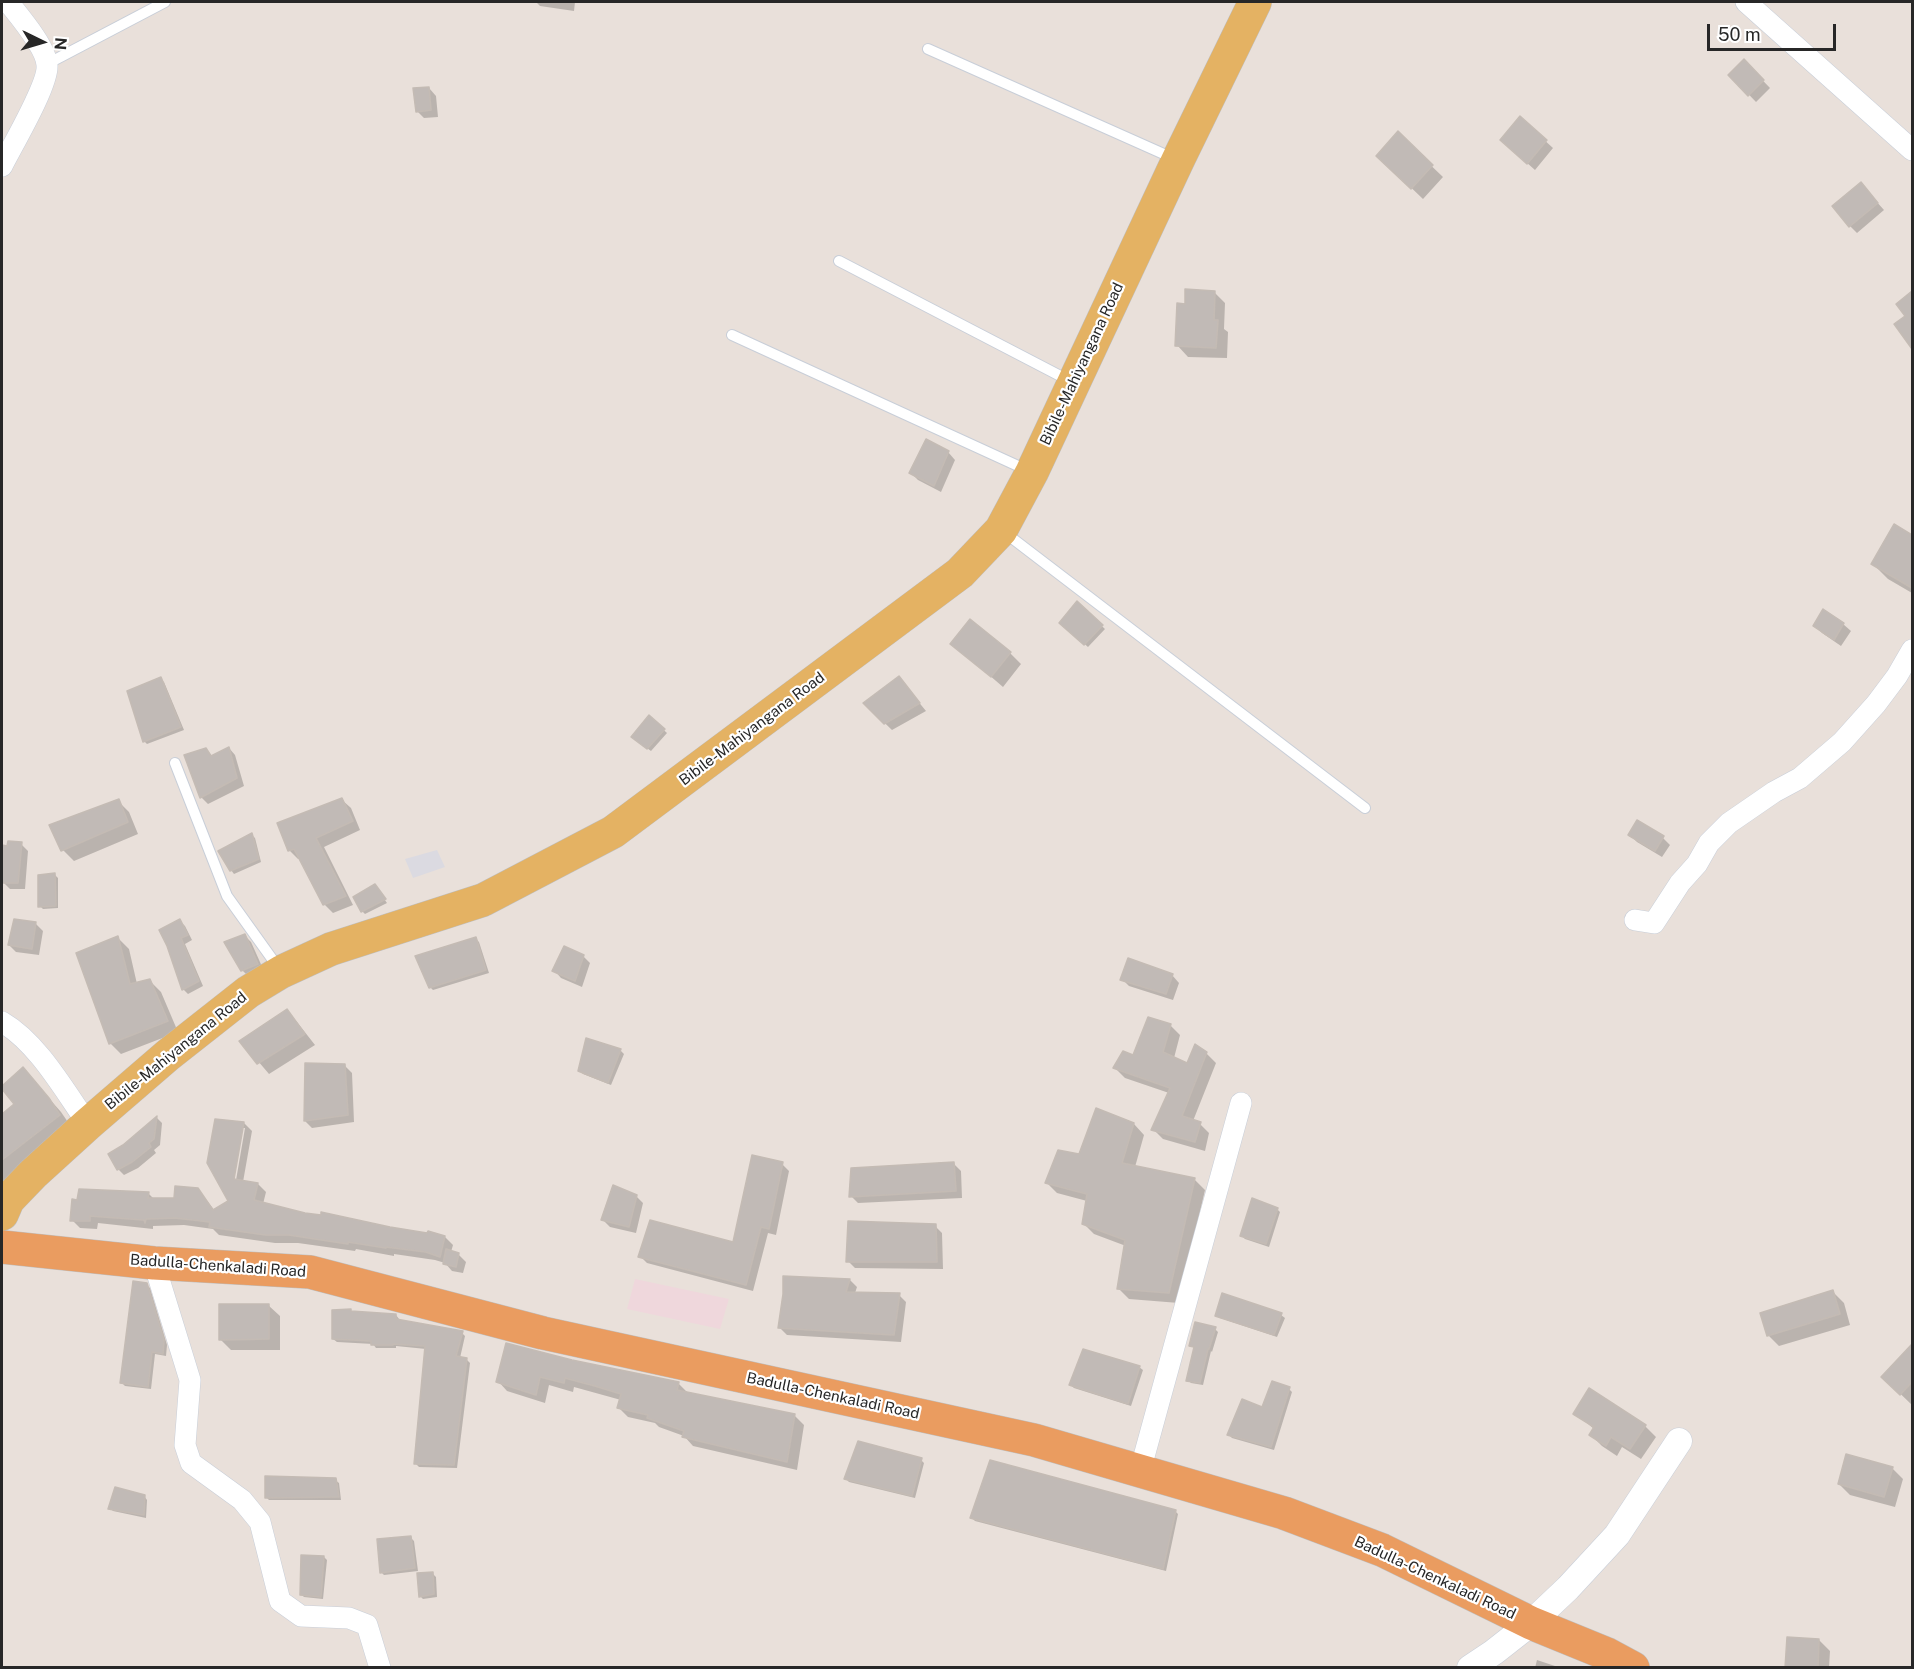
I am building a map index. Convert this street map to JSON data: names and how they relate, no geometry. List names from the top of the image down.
{
  "streets": {
    "highway": ["Badulla-Chenkaladi Road"],
    "main road": ["Bibile-Mahiyangana Road"]
  },
  "scale_bar": "50 m",
  "north": "right"
}
